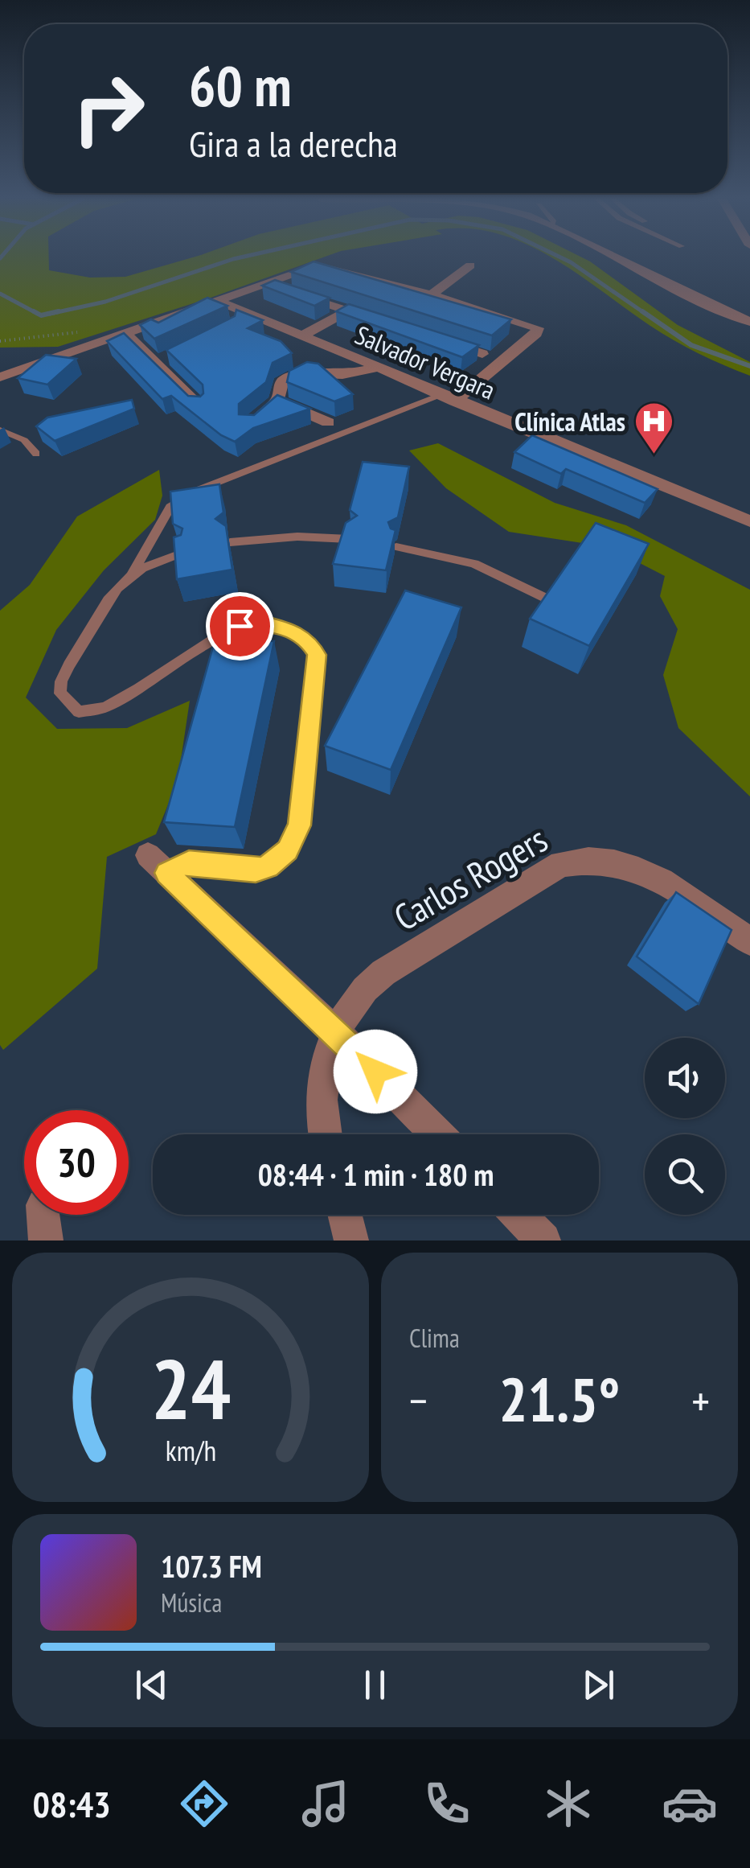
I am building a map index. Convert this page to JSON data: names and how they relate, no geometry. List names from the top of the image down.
{
  "streets": {
    "street": ["Salvador Vergara", "Carlos Rogers"]
  },
  "places": {
    "hospital": ["Clínica Atlas"]
  },
  "page": {
    "turn": ["60 m", "Gira a la derecha"],
    "limit": "30",
    "trip": "08:44 · 1 min · 180 m",
    "tile": "Clima",
    "heat": ["−", "21.5°", "+"],
    "song": ["107.3 FM", "Música"],
    "tabs": "08:43",
    "gauge": ["24", "km/h"]
  }
}
